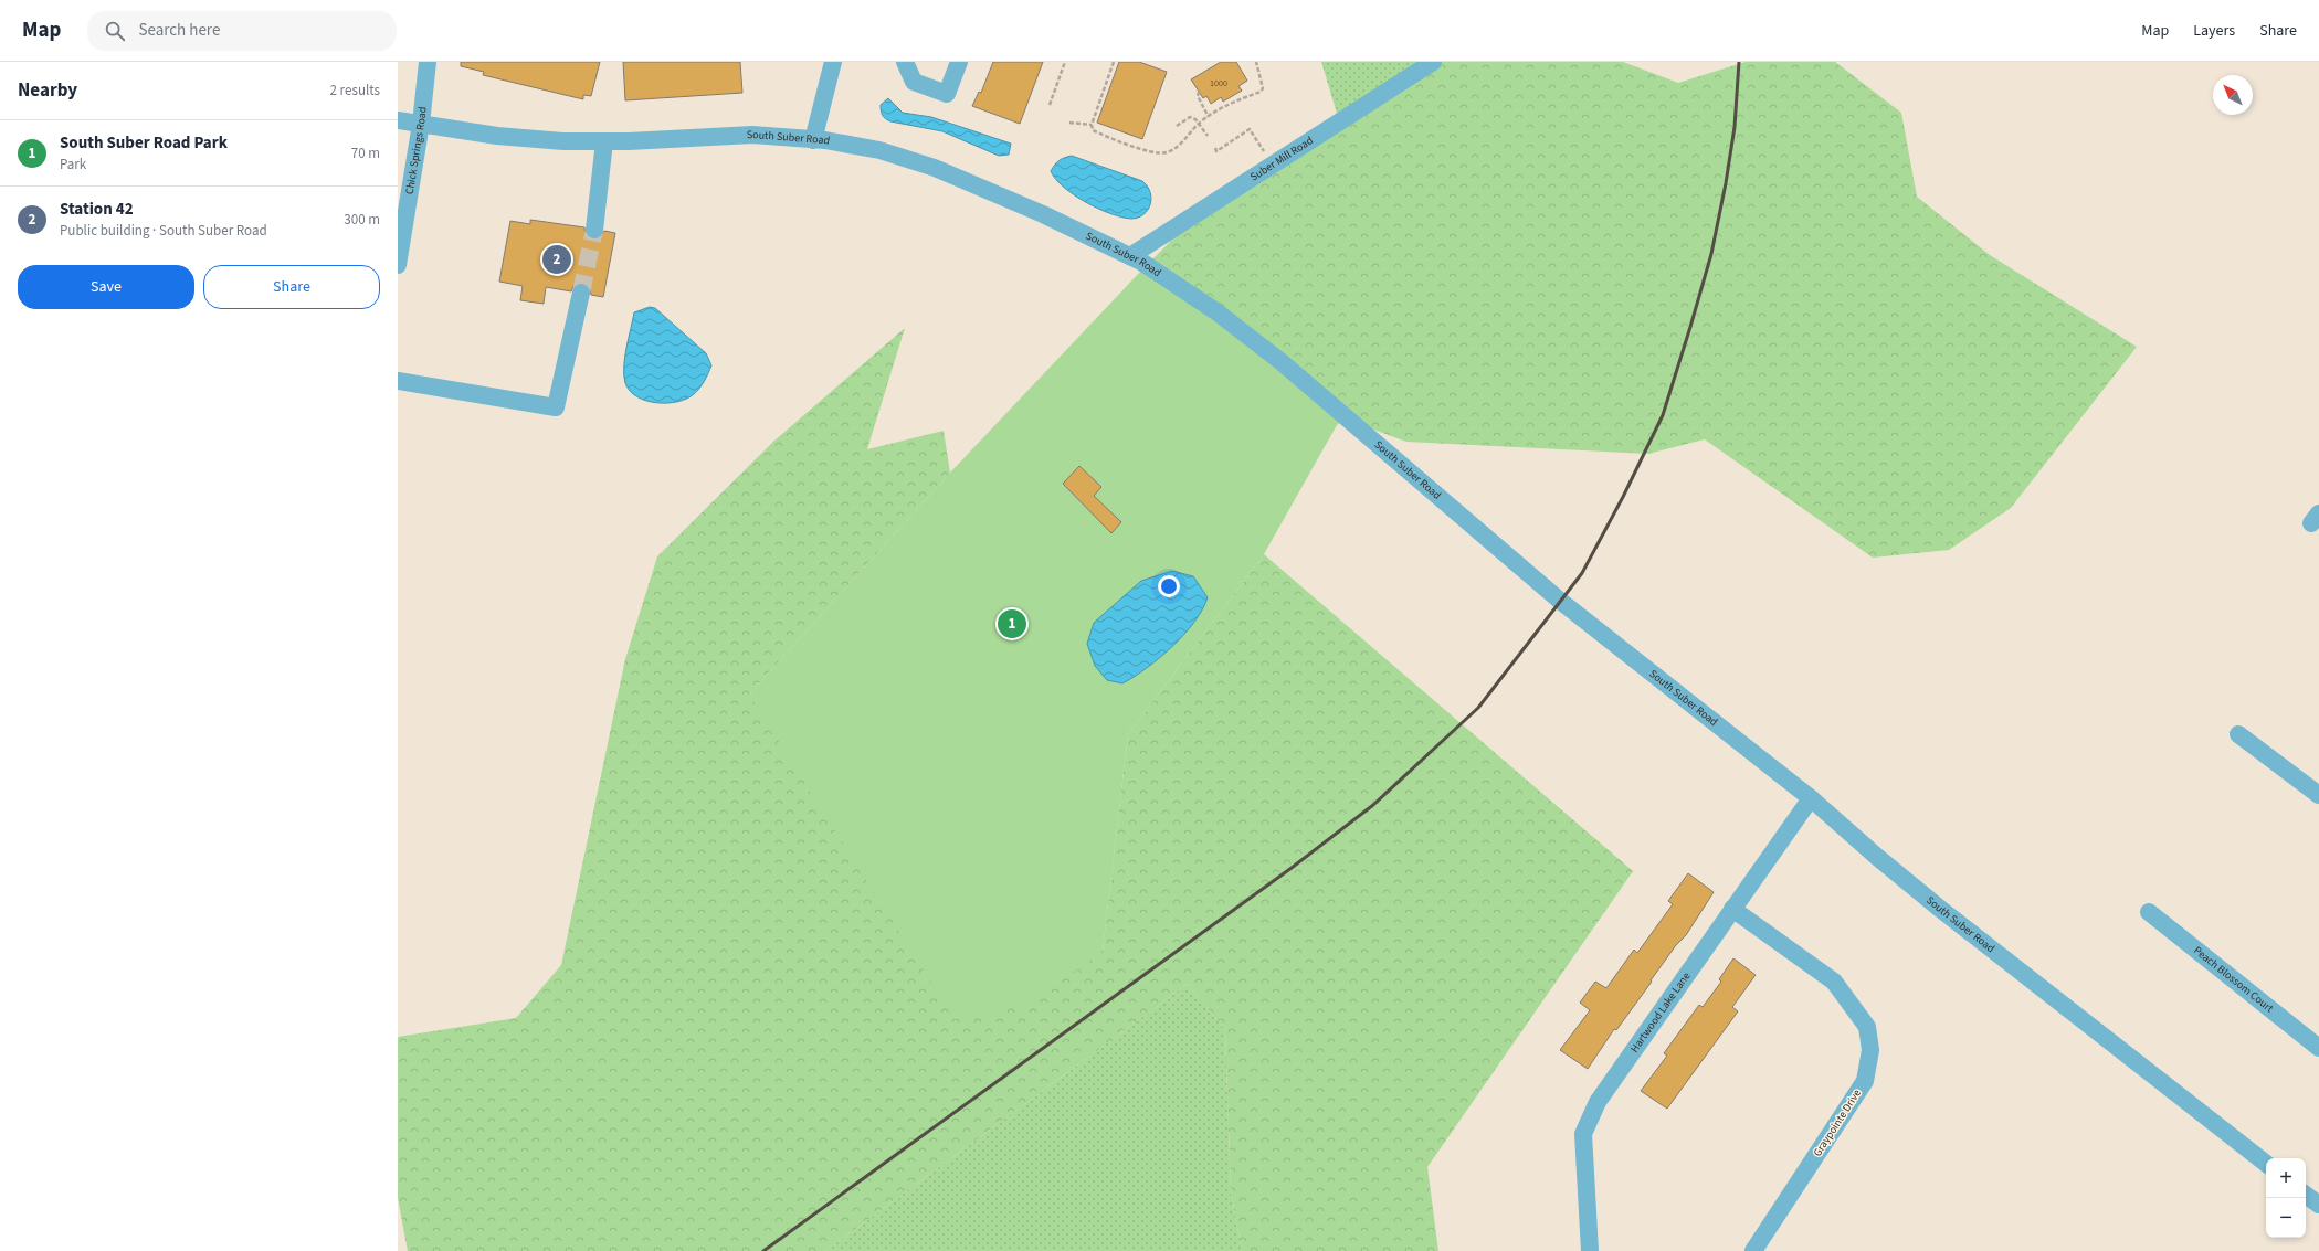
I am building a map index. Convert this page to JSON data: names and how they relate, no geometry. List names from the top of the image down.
{
  "streets": {
    "street": [
      "South Suber Road",
      "Chick Springs Road",
      "Suber Mill Road",
      "Peach Blossom Court",
      "Hartwood Lake Lane",
      "Graypointe Drive"
    ]
  },
  "crossings": [
    ["South Suber Road", "Chick Springs Road"],
    ["South Suber Road", "Suber Mill Road"],
    ["South Suber Road", "Hartwood Lake Lane"],
    ["Hartwood Lake Lane", "Graypointe Drive"]
  ],
  "house_numbers": ["1000"],
  "north": "top left",
  "page": {
    "header": "Map",
    "search": "Search here",
    "nav": ["Map", "Layers", "Share"],
    "heading": ["Nearby", "2 results"],
    "list": [
      {
        "mark": "1",
        "name": "South Suber Road Park",
        "note": "Park",
        "value": "70 m"
      },
      {
        "mark": "2",
        "name": "Station 42",
        "note": "Public building · South Suber Road",
        "value": "300 m"
      }
    ],
    "pins": ["2", "1"],
    "buttons": ["Save", "Share"],
    "map_buttons": ["+", "−"]
  }
}
